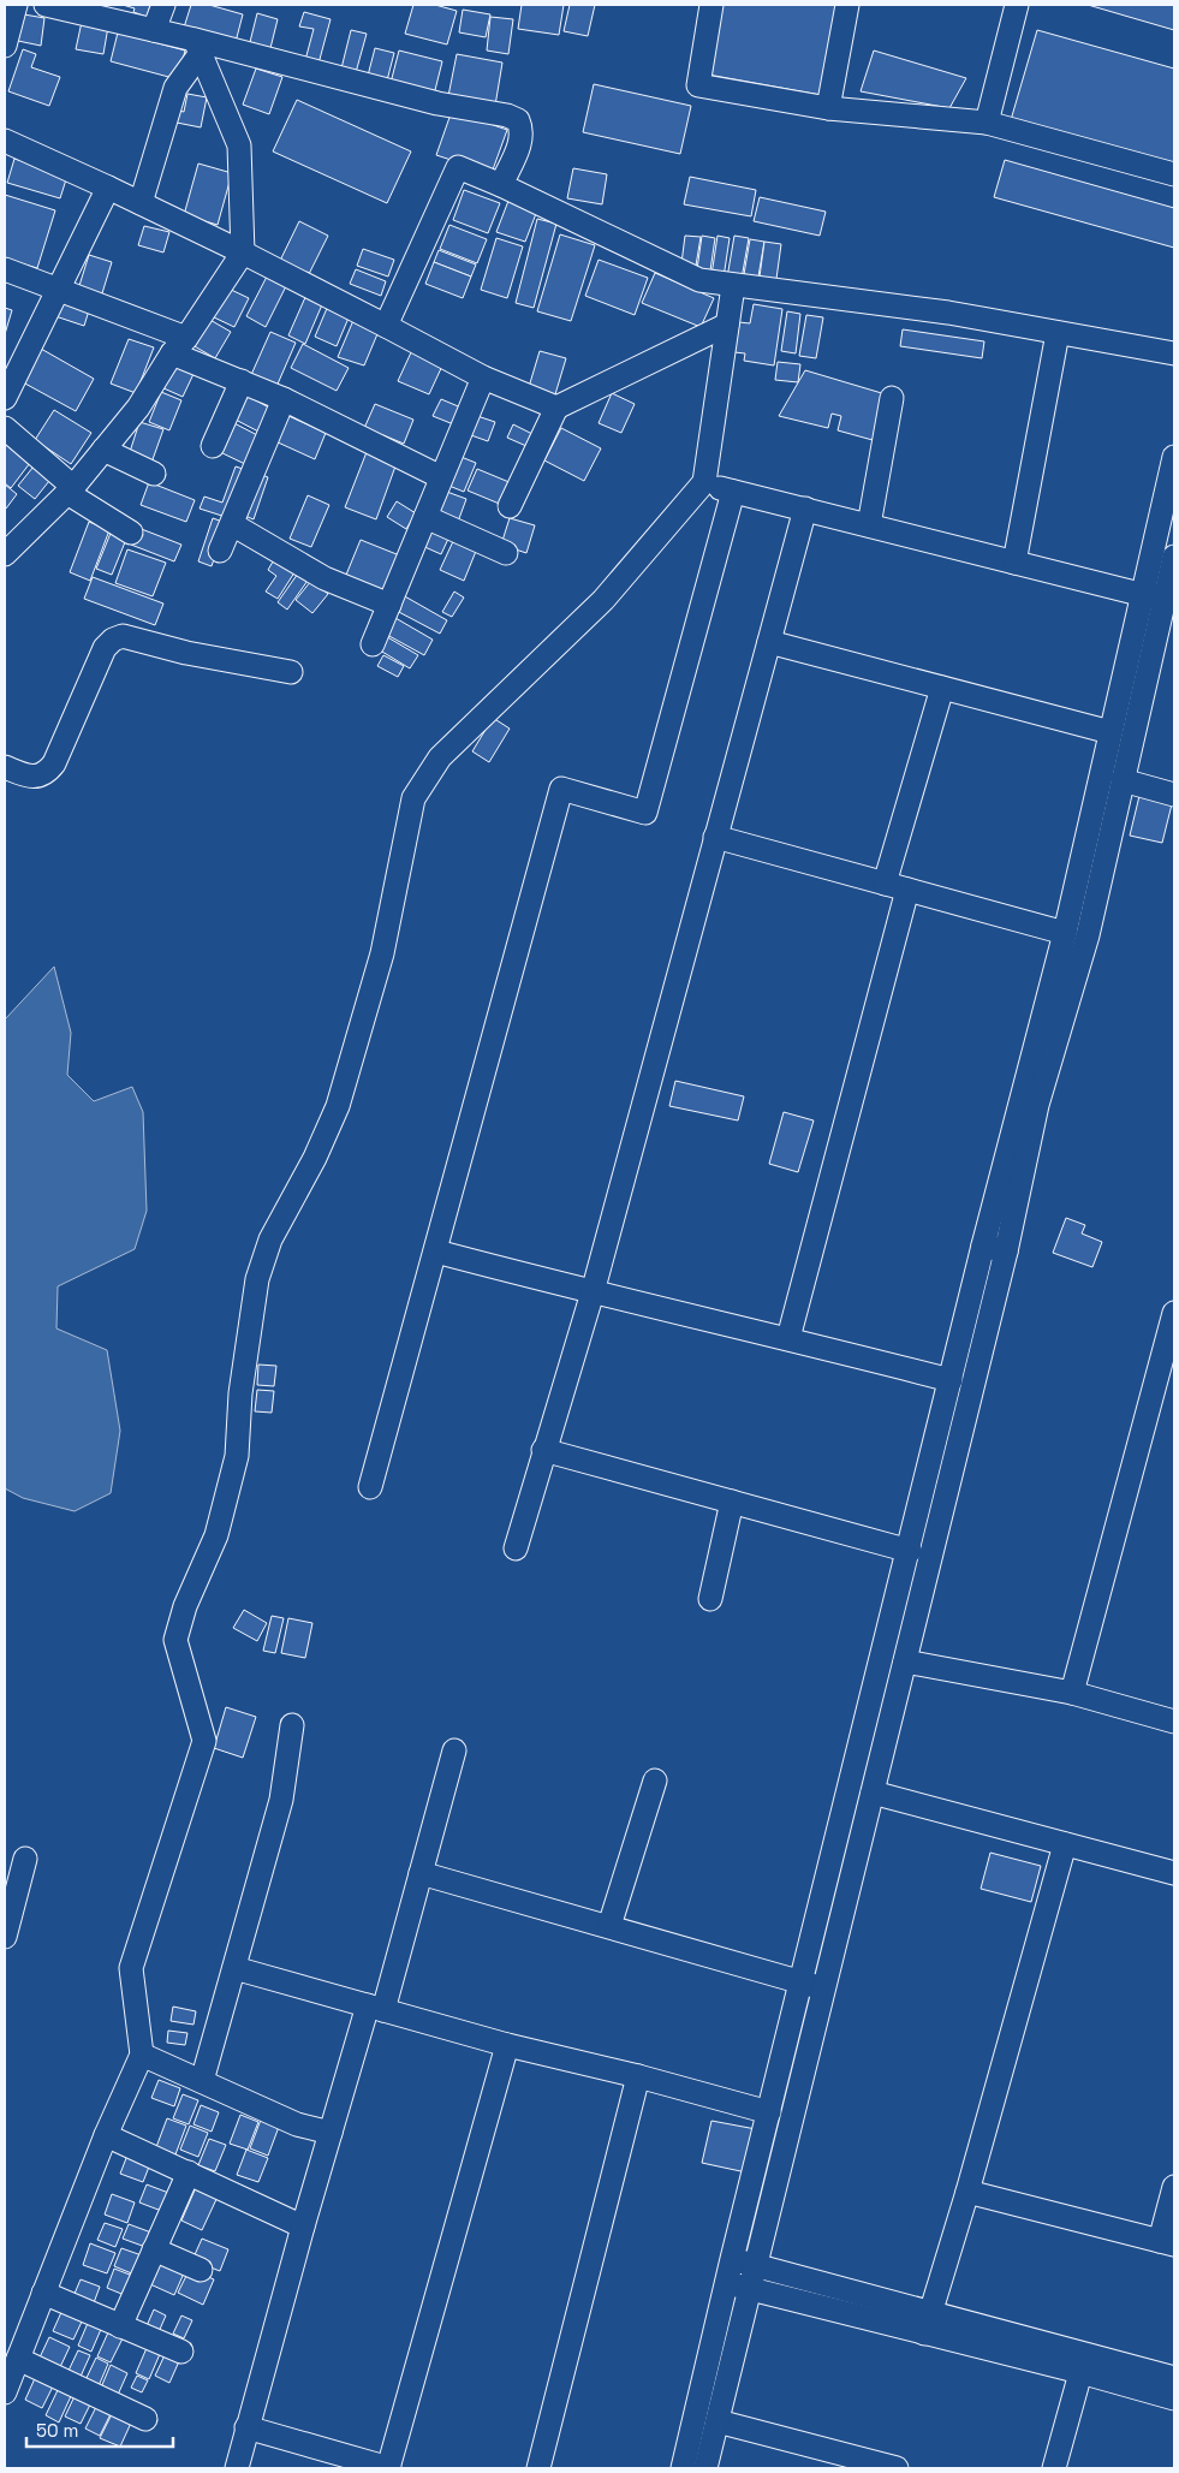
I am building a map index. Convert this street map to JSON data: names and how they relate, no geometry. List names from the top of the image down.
{
  "scale_bar": "50 m"
}
